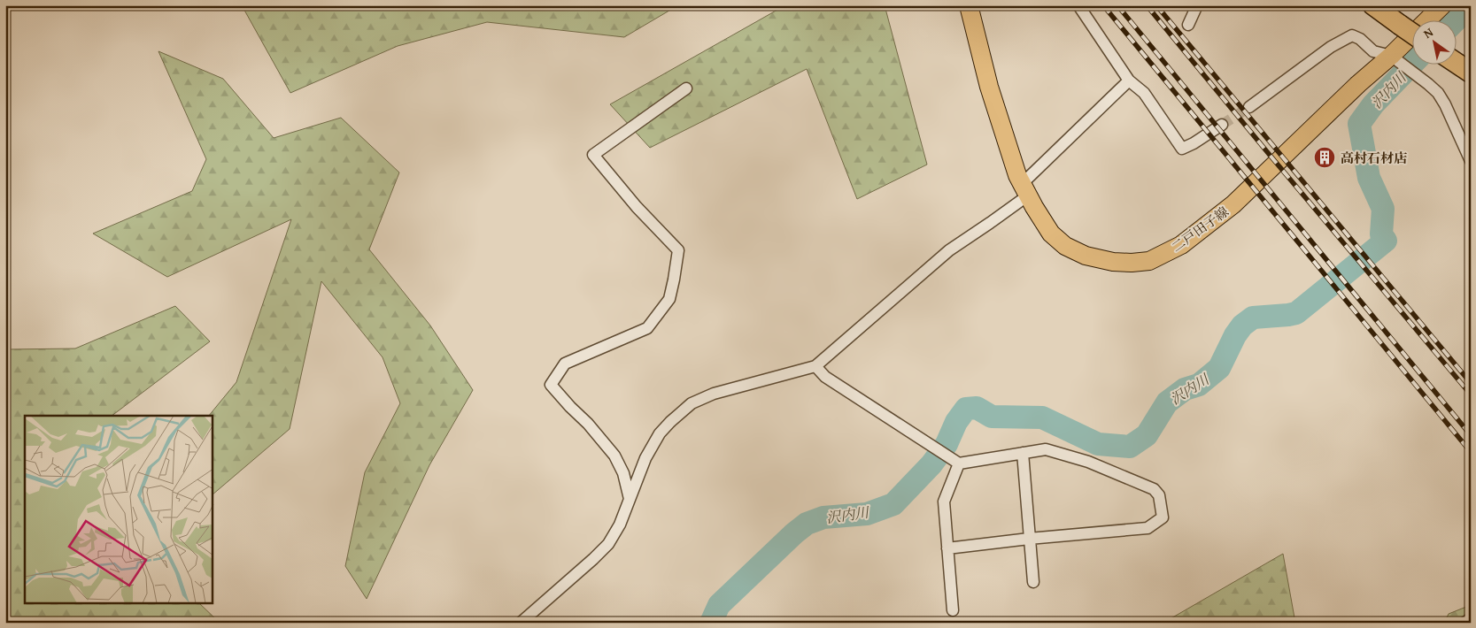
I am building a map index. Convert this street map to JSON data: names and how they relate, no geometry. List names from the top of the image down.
{
  "streets": {
    "main road": ["二戸田子線"]
  },
  "water": ["沢内川"],
  "places": {
    "building": ["高村石材店"]
  },
  "north": "top left"
}
